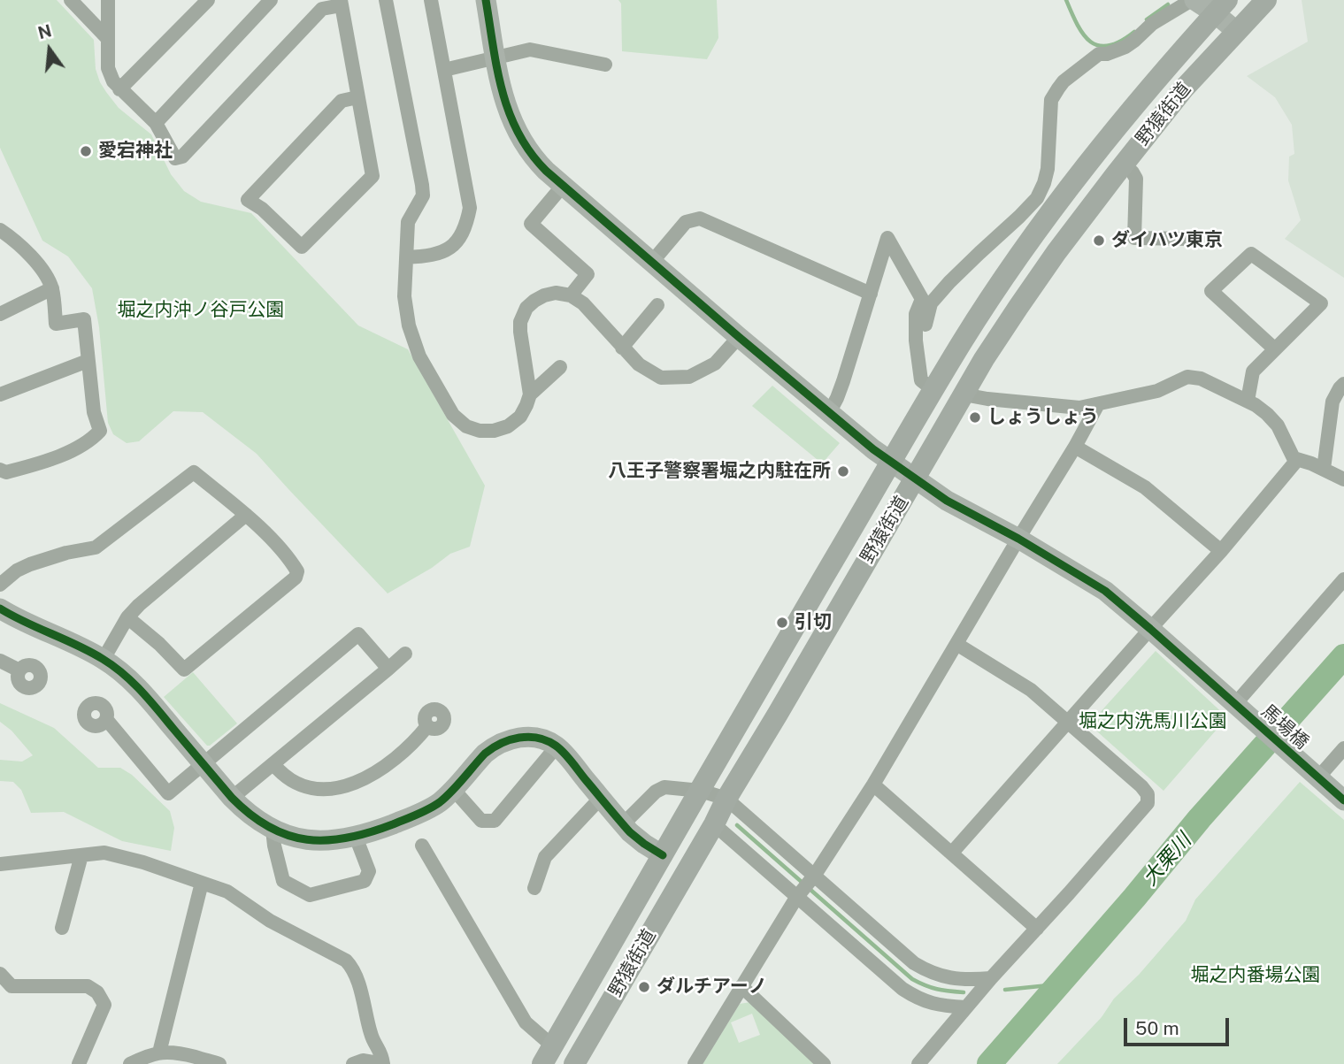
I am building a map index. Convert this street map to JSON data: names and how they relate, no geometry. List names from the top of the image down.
{
  "streets": {
    "main road": ["野猿街道"],
    "street": ["馬場橋"]
  },
  "crossings": [
    ["野猿街道", "馬場橋"]
  ],
  "water": ["大栗川"],
  "parks": ["堀之内沖ノ谷戸公園", "堀之内洗馬川公園", "堀之内番場公園"],
  "places": [
    "愛宕神社",
    "ダイハツ東京",
    "しょうしょう",
    "八王子警察署堀之内駐在所",
    "引切",
    "ダルチアーノ"
  ],
  "scale_bar": "50 m",
  "north": "top"
}
